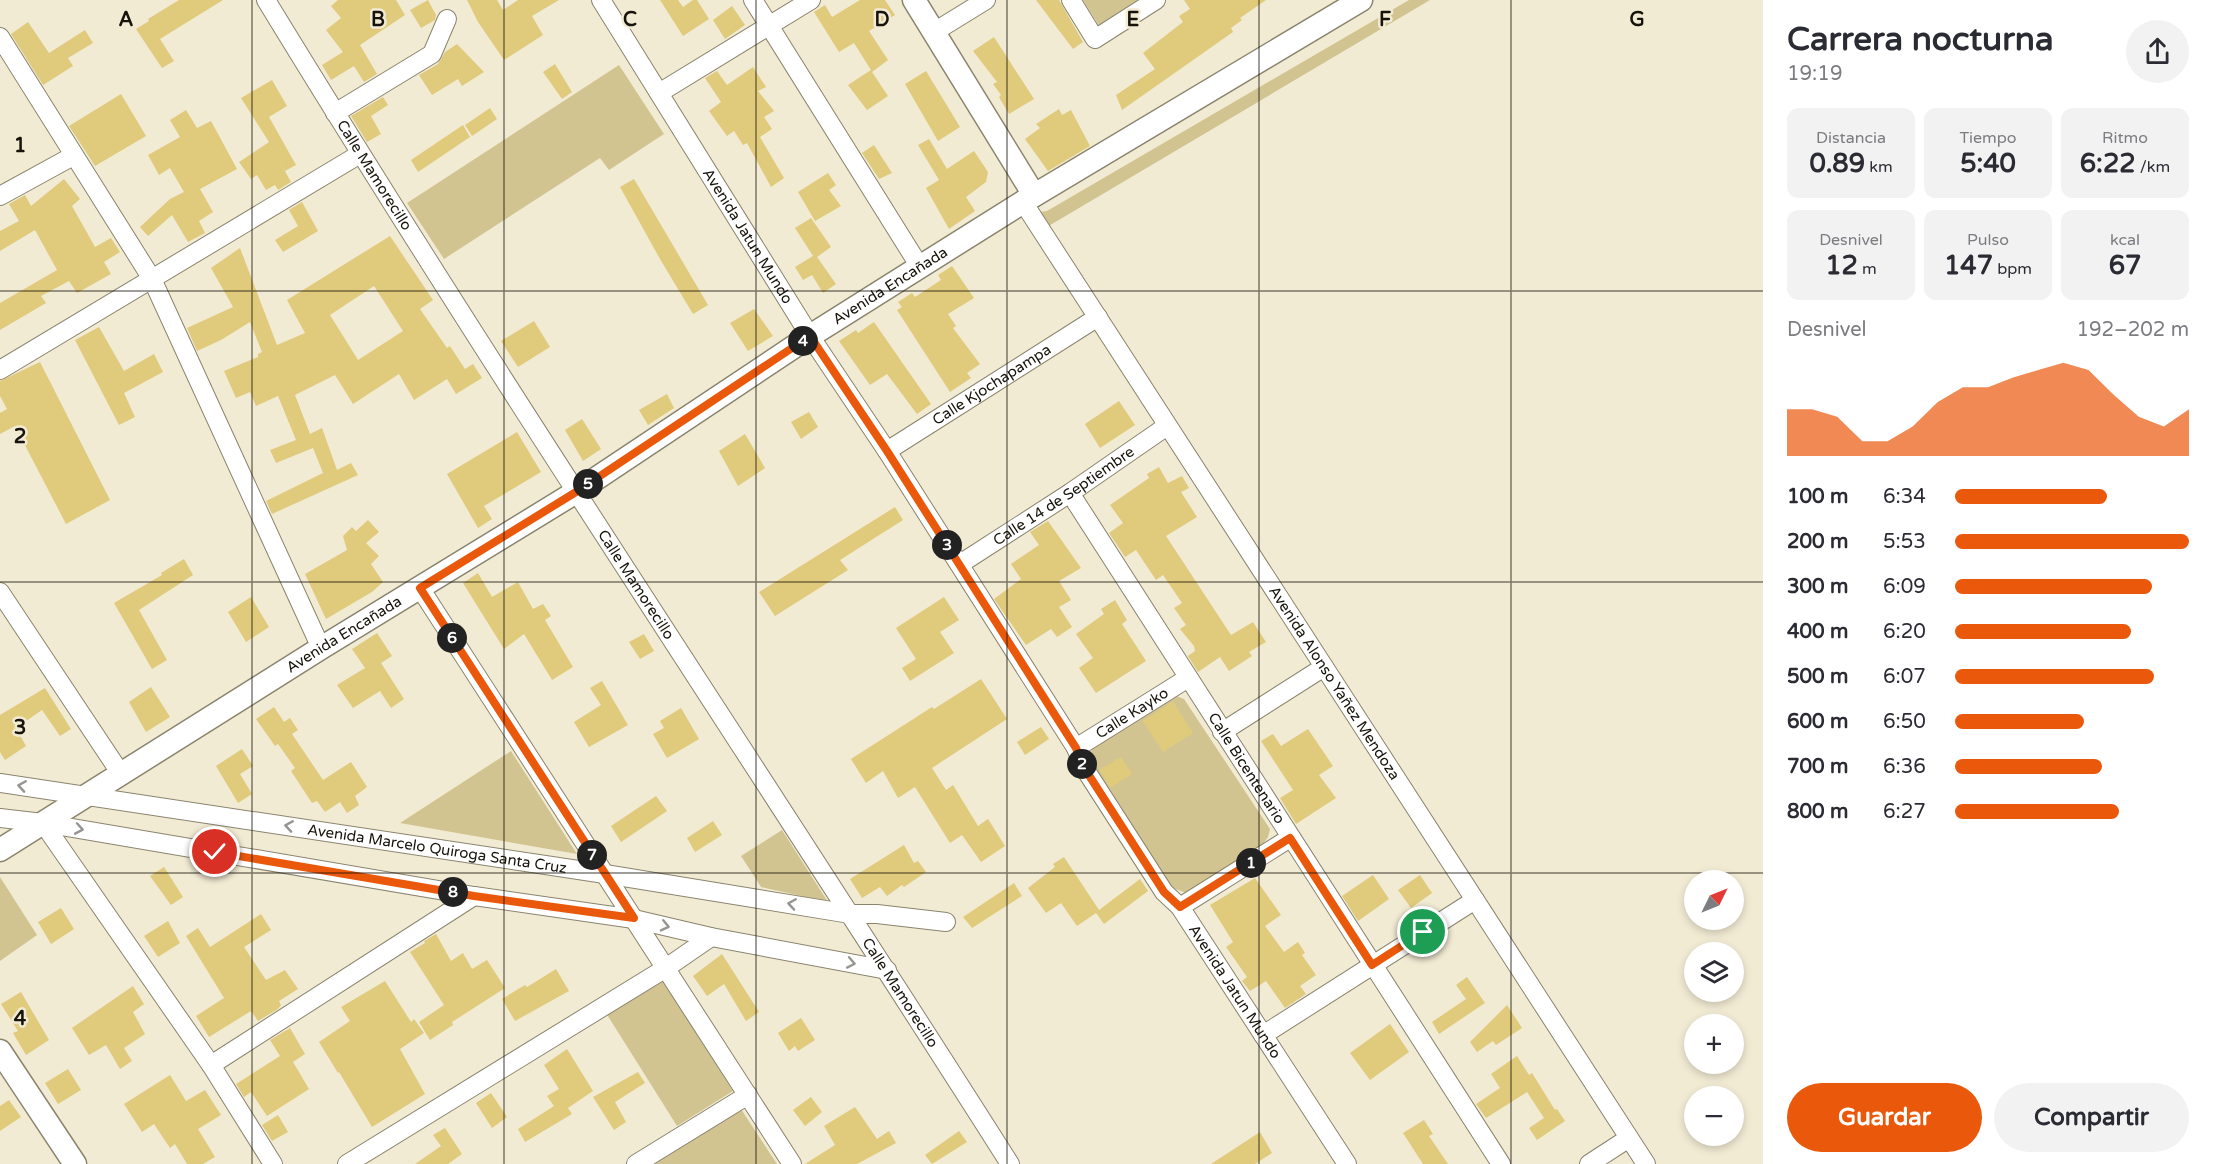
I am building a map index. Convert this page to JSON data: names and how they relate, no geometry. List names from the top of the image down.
{
  "streets": {
    "main road": ["Avenida Encañada", "Avenida Alonso Yañez Mendoza"],
    "street": [
      "Calle Mamorecillo",
      "Avenida Jatun Mundo",
      "Calle Kjochapampa",
      "Calle 14 de Septiembre",
      "Calle Kayko",
      "Calle Bicentenario",
      "Avenida Marcelo Quiroga Santa Cruz"
    ]
  },
  "crossings": [
    ["Calle Mamorecillo", "Avenida Encañada"],
    ["Calle Mamorecillo", "Avenida Marcelo Quiroga Santa Cruz"],
    ["Avenida Jatun Mundo", "Avenida Encañada"],
    ["Avenida Jatun Mundo", "Calle Kjochapampa"],
    ["Avenida Jatun Mundo", "Calle 14 de Septiembre"],
    ["Avenida Jatun Mundo", "Calle Kayko"],
    ["Avenida Encañada", "Avenida Alonso Yañez Mendoza"],
    ["Avenida Encañada", "Avenida Marcelo Quiroga Santa Cruz"],
    ["Calle Kjochapampa", "Avenida Alonso Yañez Mendoza"],
    ["Calle 14 de Septiembre", "Avenida Alonso Yañez Mendoza"],
    ["Calle 14 de Septiembre", "Calle Bicentenario"],
    ["Calle Kayko", "Calle Bicentenario"]
  ],
  "north": "top right",
  "page": {
    "heading": ["Carrera nocturna", "19:19"],
    "stats": [
      ["Distancia", "0.89 km"],
      ["Tiempo", "5:40"],
      ["Ritmo", "6:22 /km"],
      ["Desnivel", "12 m"],
      ["Pulso", "147 bpm"],
      ["kcal", "67"]
    ],
    "chart": ["Desnivel", "192–202 m"],
    "pins": [
      "4",
      "5",
      "3",
      "6",
      "2",
      "7",
      "1",
      "8"
    ],
    "list": [
      {
        "name": "100 m",
        "note": "6:34"
      },
      {
        "name": "200 m",
        "note": "5:53"
      },
      {
        "name": "300 m",
        "note": "6:09"
      },
      {
        "name": "400 m",
        "note": "6:20"
      },
      {
        "name": "500 m",
        "note": "6:07"
      },
      {
        "name": "600 m",
        "note": "6:50"
      },
      {
        "name": "700 m",
        "note": "6:36"
      },
      {
        "name": "800 m",
        "note": "6:27"
      }
    ],
    "map_buttons": ["+", "−"],
    "buttons": ["Guardar", "Compartir"]
  },
  "grid": {
    "columns": [
      "A",
      "B",
      "C",
      "D",
      "E",
      "F",
      "G"
    ],
    "rows": [
      "1",
      "2",
      "3",
      "4"
    ]
  }
}
